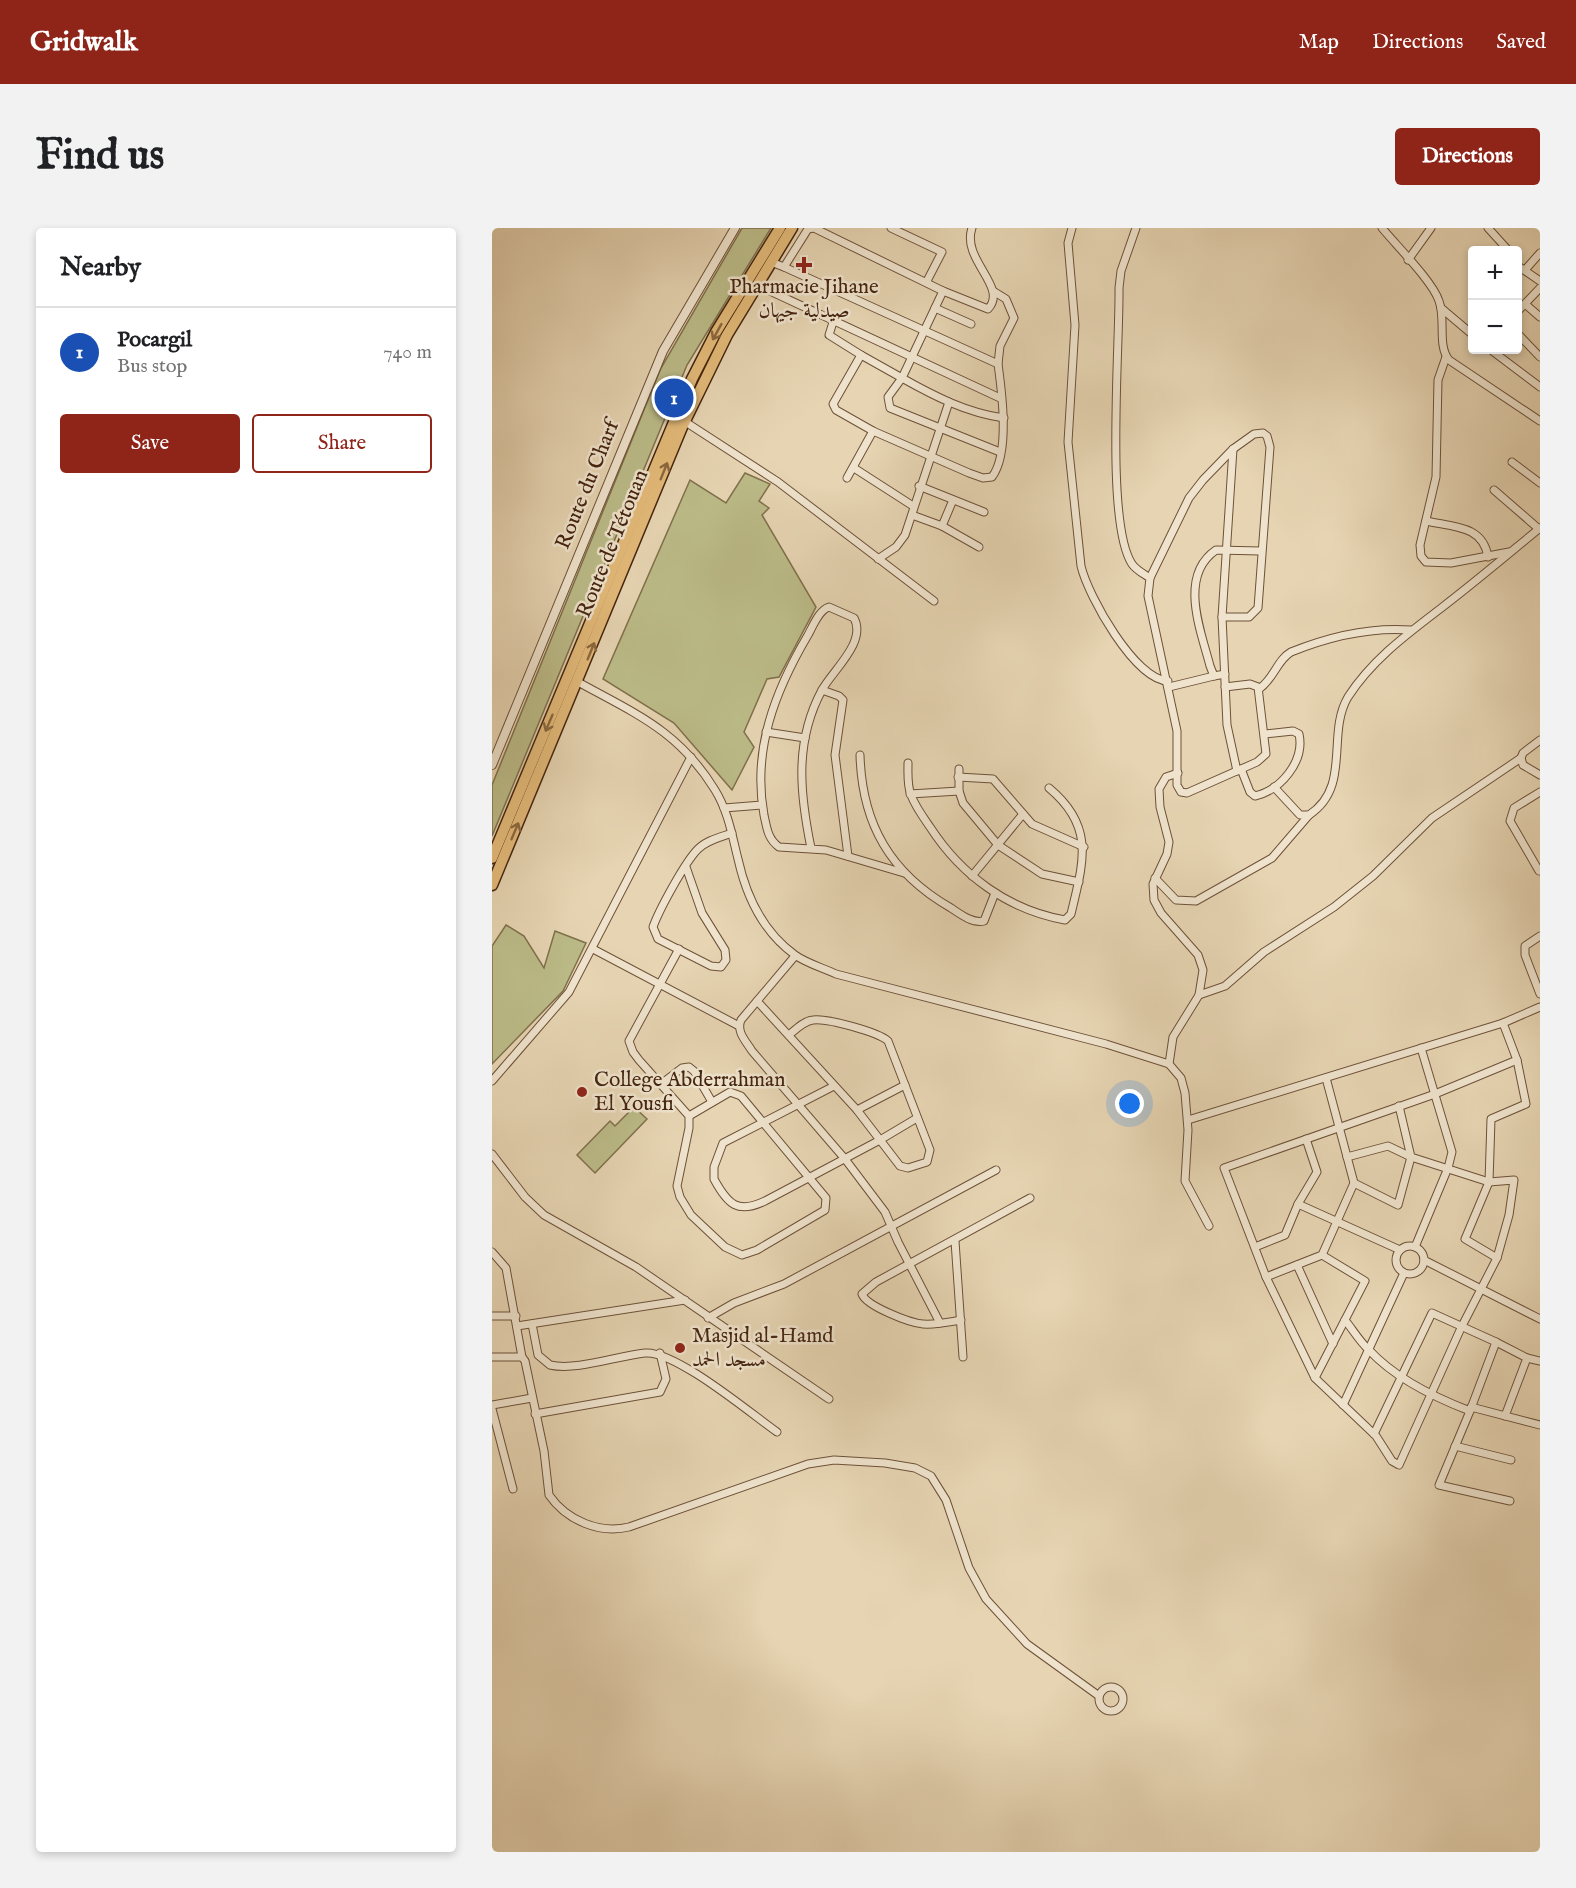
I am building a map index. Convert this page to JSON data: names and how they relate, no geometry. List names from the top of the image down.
{
  "streets": {
    "highway": ["Route de Tétouan"],
    "street": ["Route du Charf"]
  },
  "places": {
    "health": ["Pharmacie Jihane صيدلية جيهان"],
    "other": ["College Abderrahman El Yousfi", "Masjid al-Hamd مسجد الحمد"]
  },
  "page": {
    "header": "Gridwalk",
    "nav": ["Map", "Directions", "Saved"],
    "buttons": [
      "Directions",
      ["Save", "Share"]
    ],
    "title": "Find us",
    "heading": "Nearby",
    "map_buttons": ["+", "−"],
    "list": [
      {
        "mark": "1",
        "name": "Pocargil",
        "note": "Bus stop",
        "value": "740 m"
      }
    ],
    "pins": "1"
  }
}
